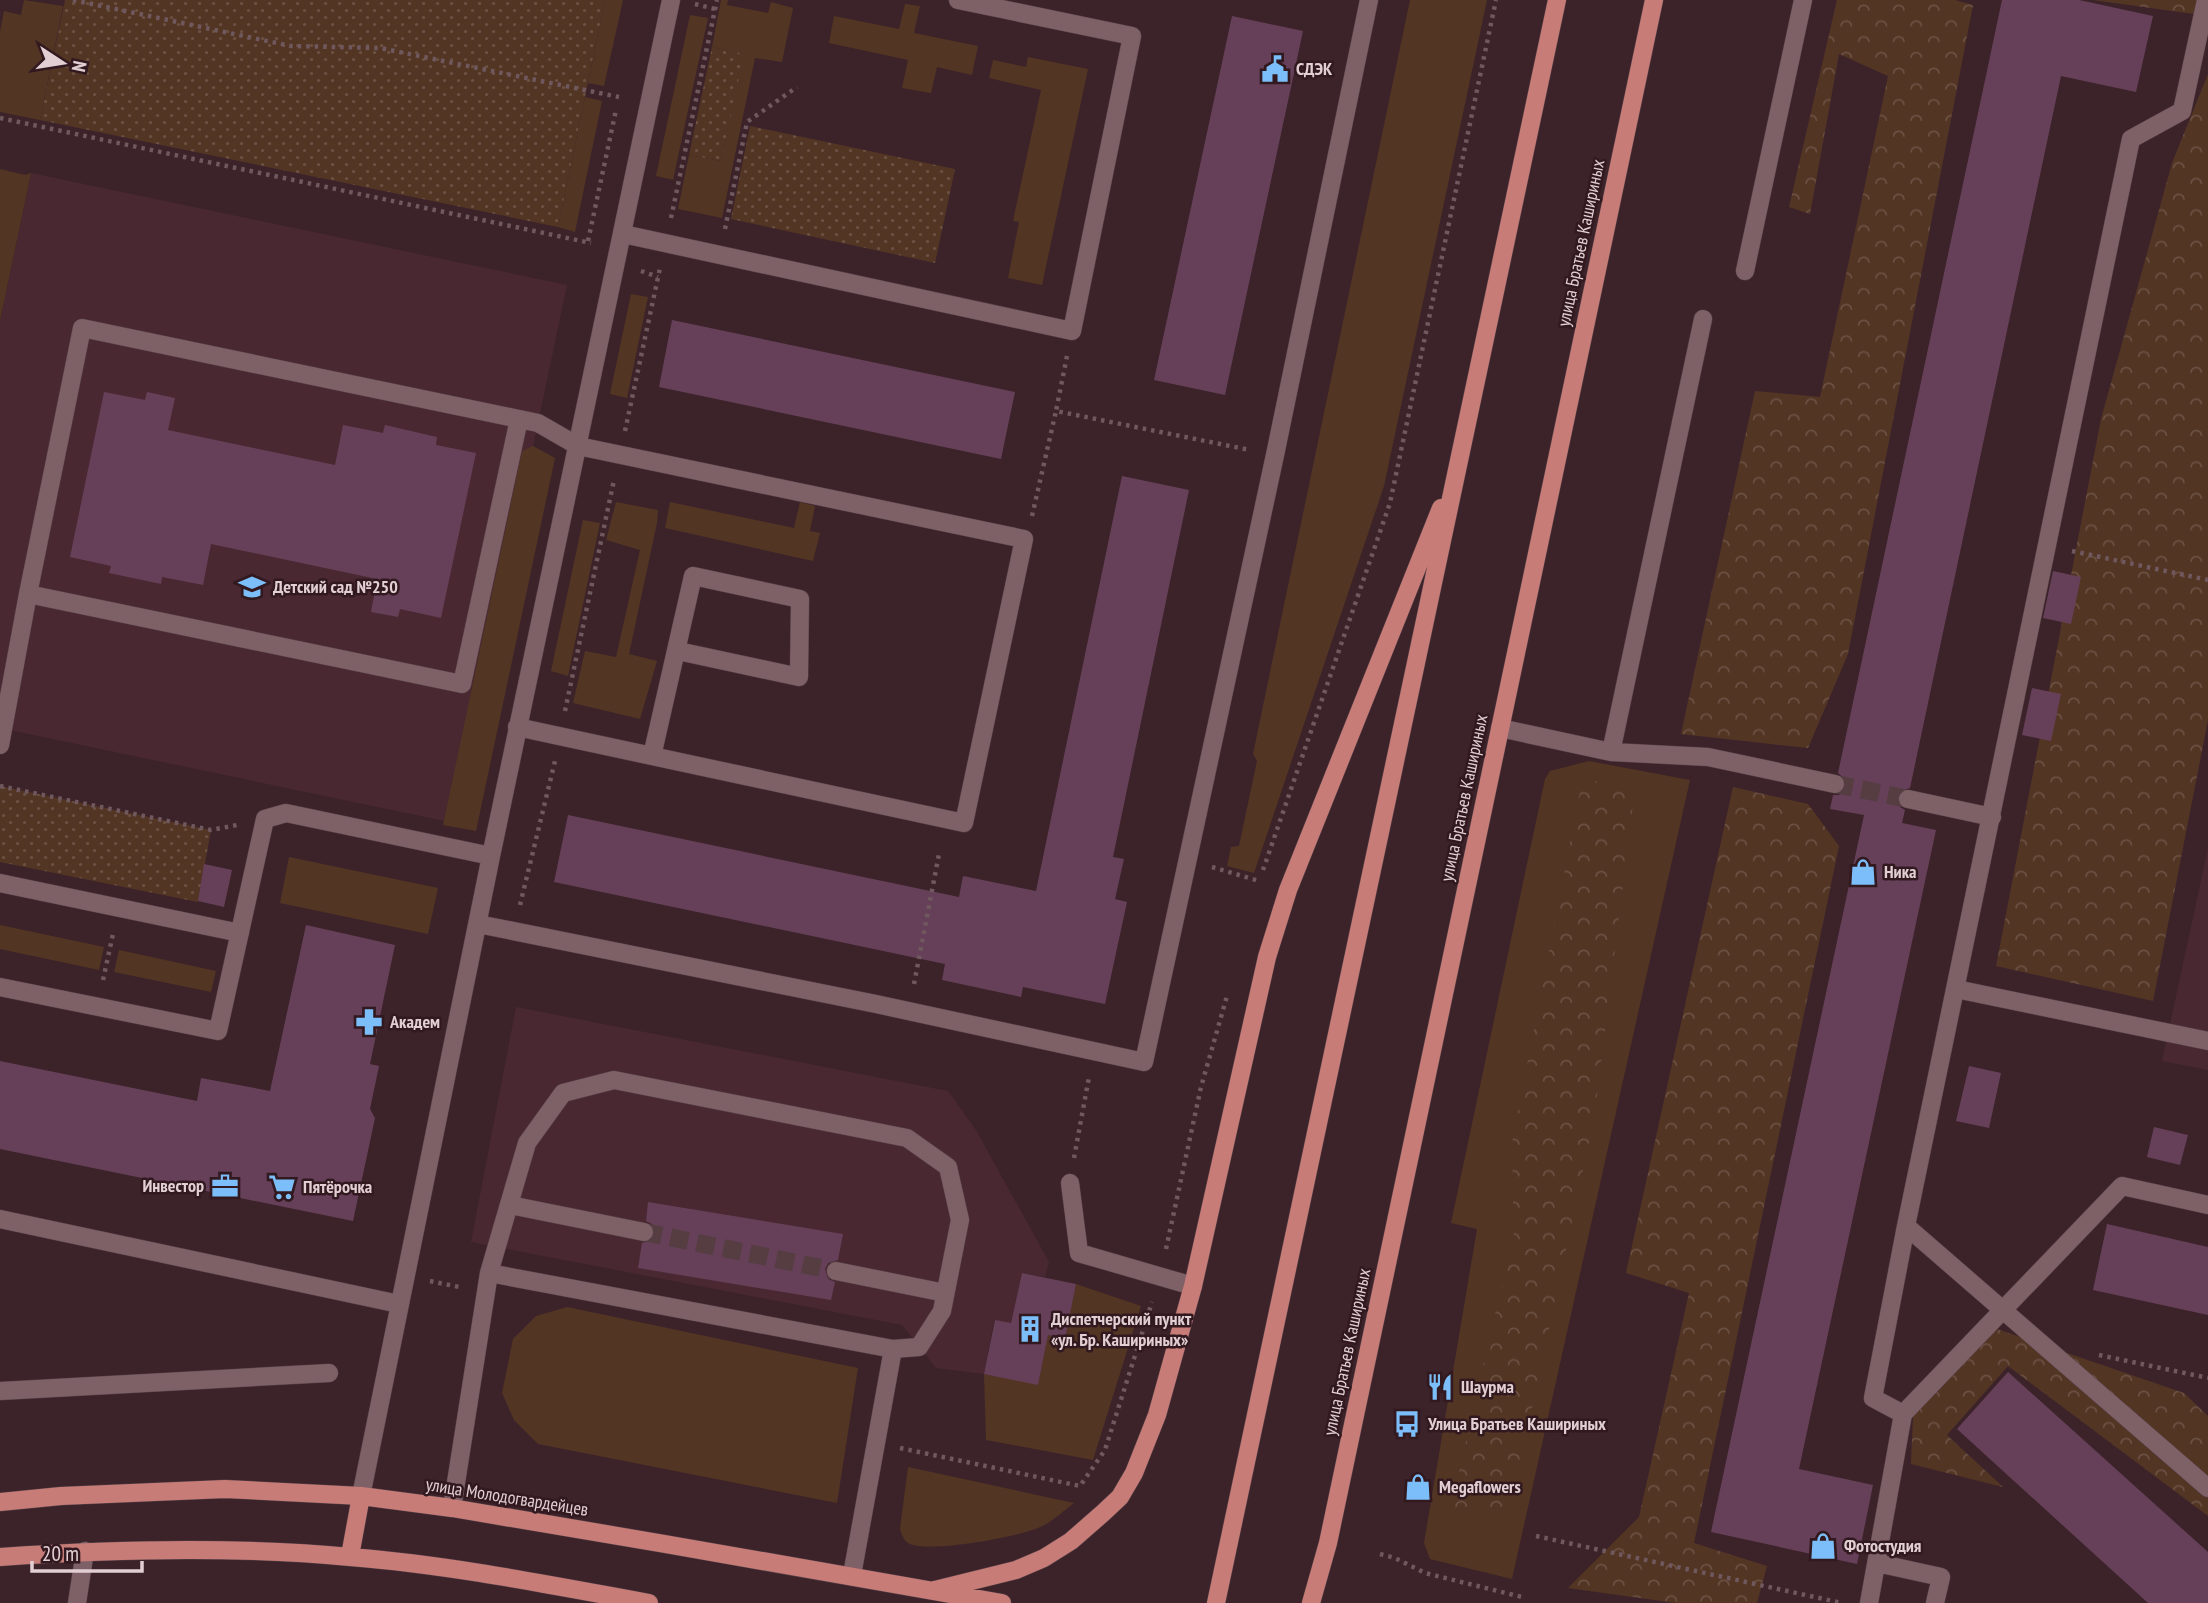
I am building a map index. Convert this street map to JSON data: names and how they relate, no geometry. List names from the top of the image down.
{
  "streets": {
    "main road": ["улица Братьев Кашириных", "улица Молодогвардейцев"]
  },
  "places": {
    "public building": ["СДЭК"],
    "school or university": ["Детский сад №250"],
    "shop": ["Ника", "Megaflowers", "Фотостудия"],
    "pharmacy": ["Академ"],
    "office": ["Инвестор"],
    "supermarket": ["Пятёрочка"],
    "building": ["Диспетчерский пункт «ул. Бр. Кашириных»"],
    "restaurant": ["Шаурма"],
    "bus stop": ["Улица Братьев Кашириных"]
  },
  "scale_bar": "20 m",
  "north": "right"
}
